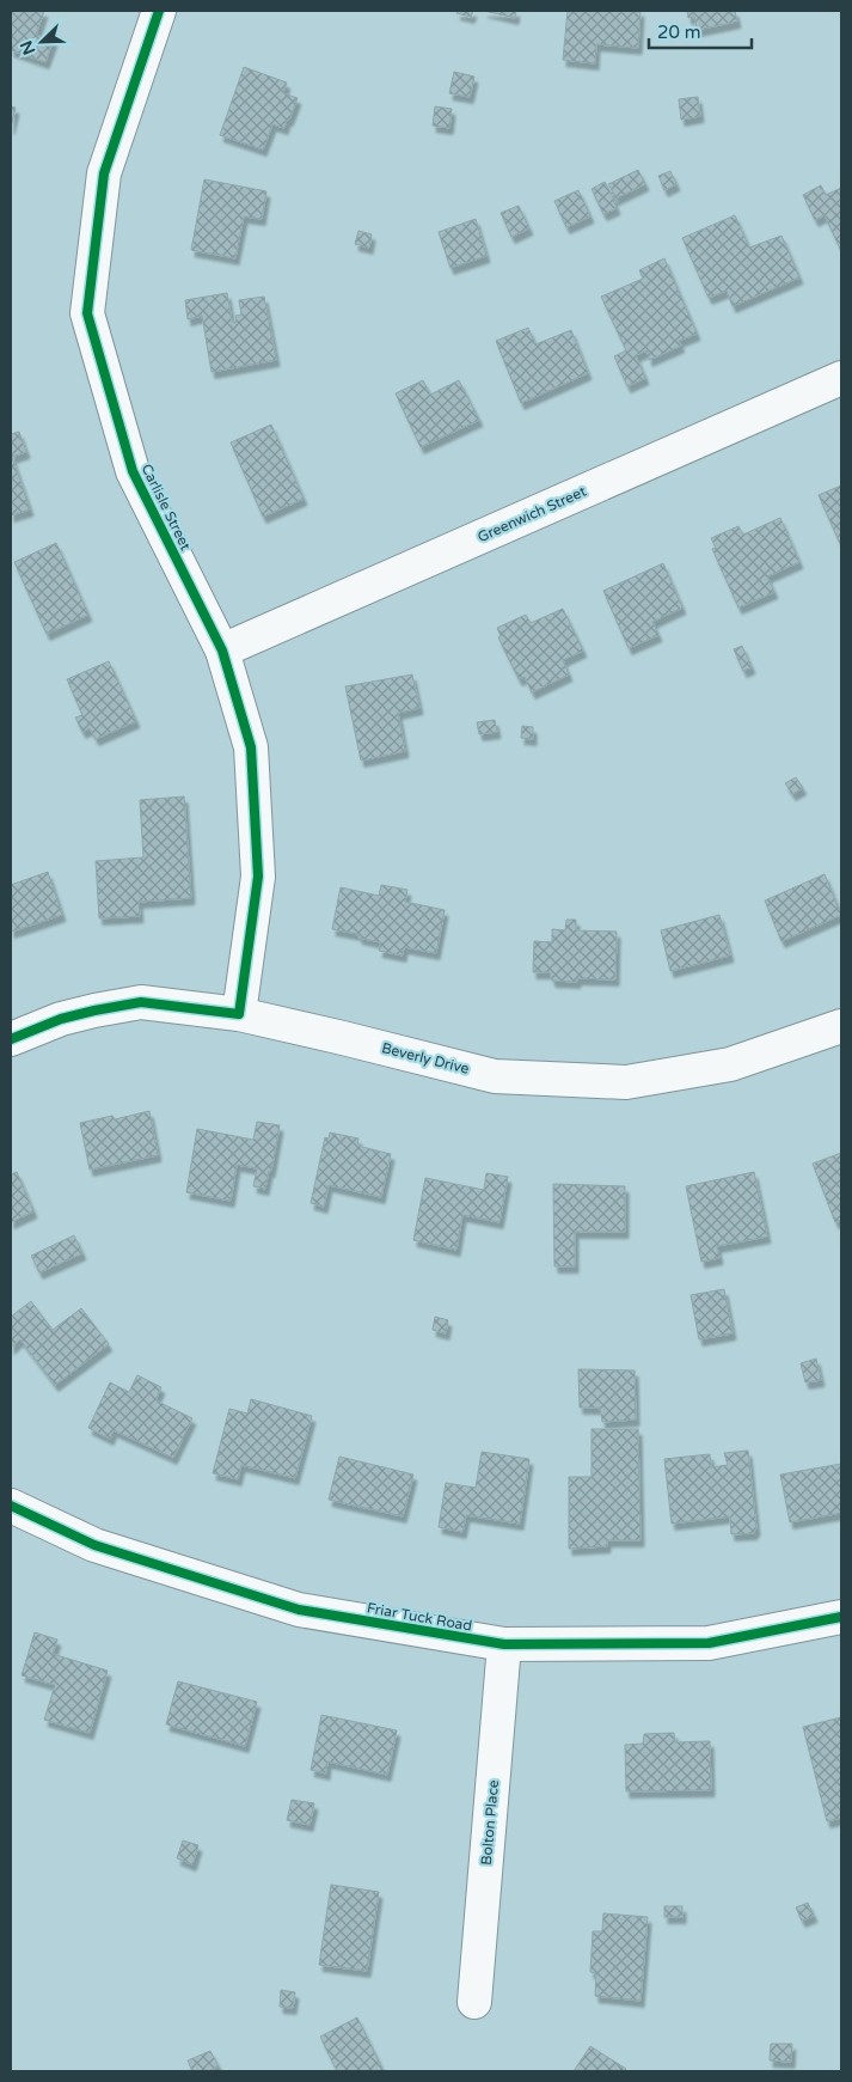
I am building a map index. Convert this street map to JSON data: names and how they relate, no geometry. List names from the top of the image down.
{
  "streets": {
    "street": [
      "Carlisle Street",
      "Greenwich Street",
      "Beverly Drive",
      "Friar Tuck Road",
      "Bolton Place"
    ]
  },
  "crossings": [
    ["Carlisle Street", "Greenwich Street"],
    ["Carlisle Street", "Beverly Drive"],
    ["Friar Tuck Road", "Bolton Place"]
  ],
  "scale_bar": "20 m",
  "north": "bottom left"
}
